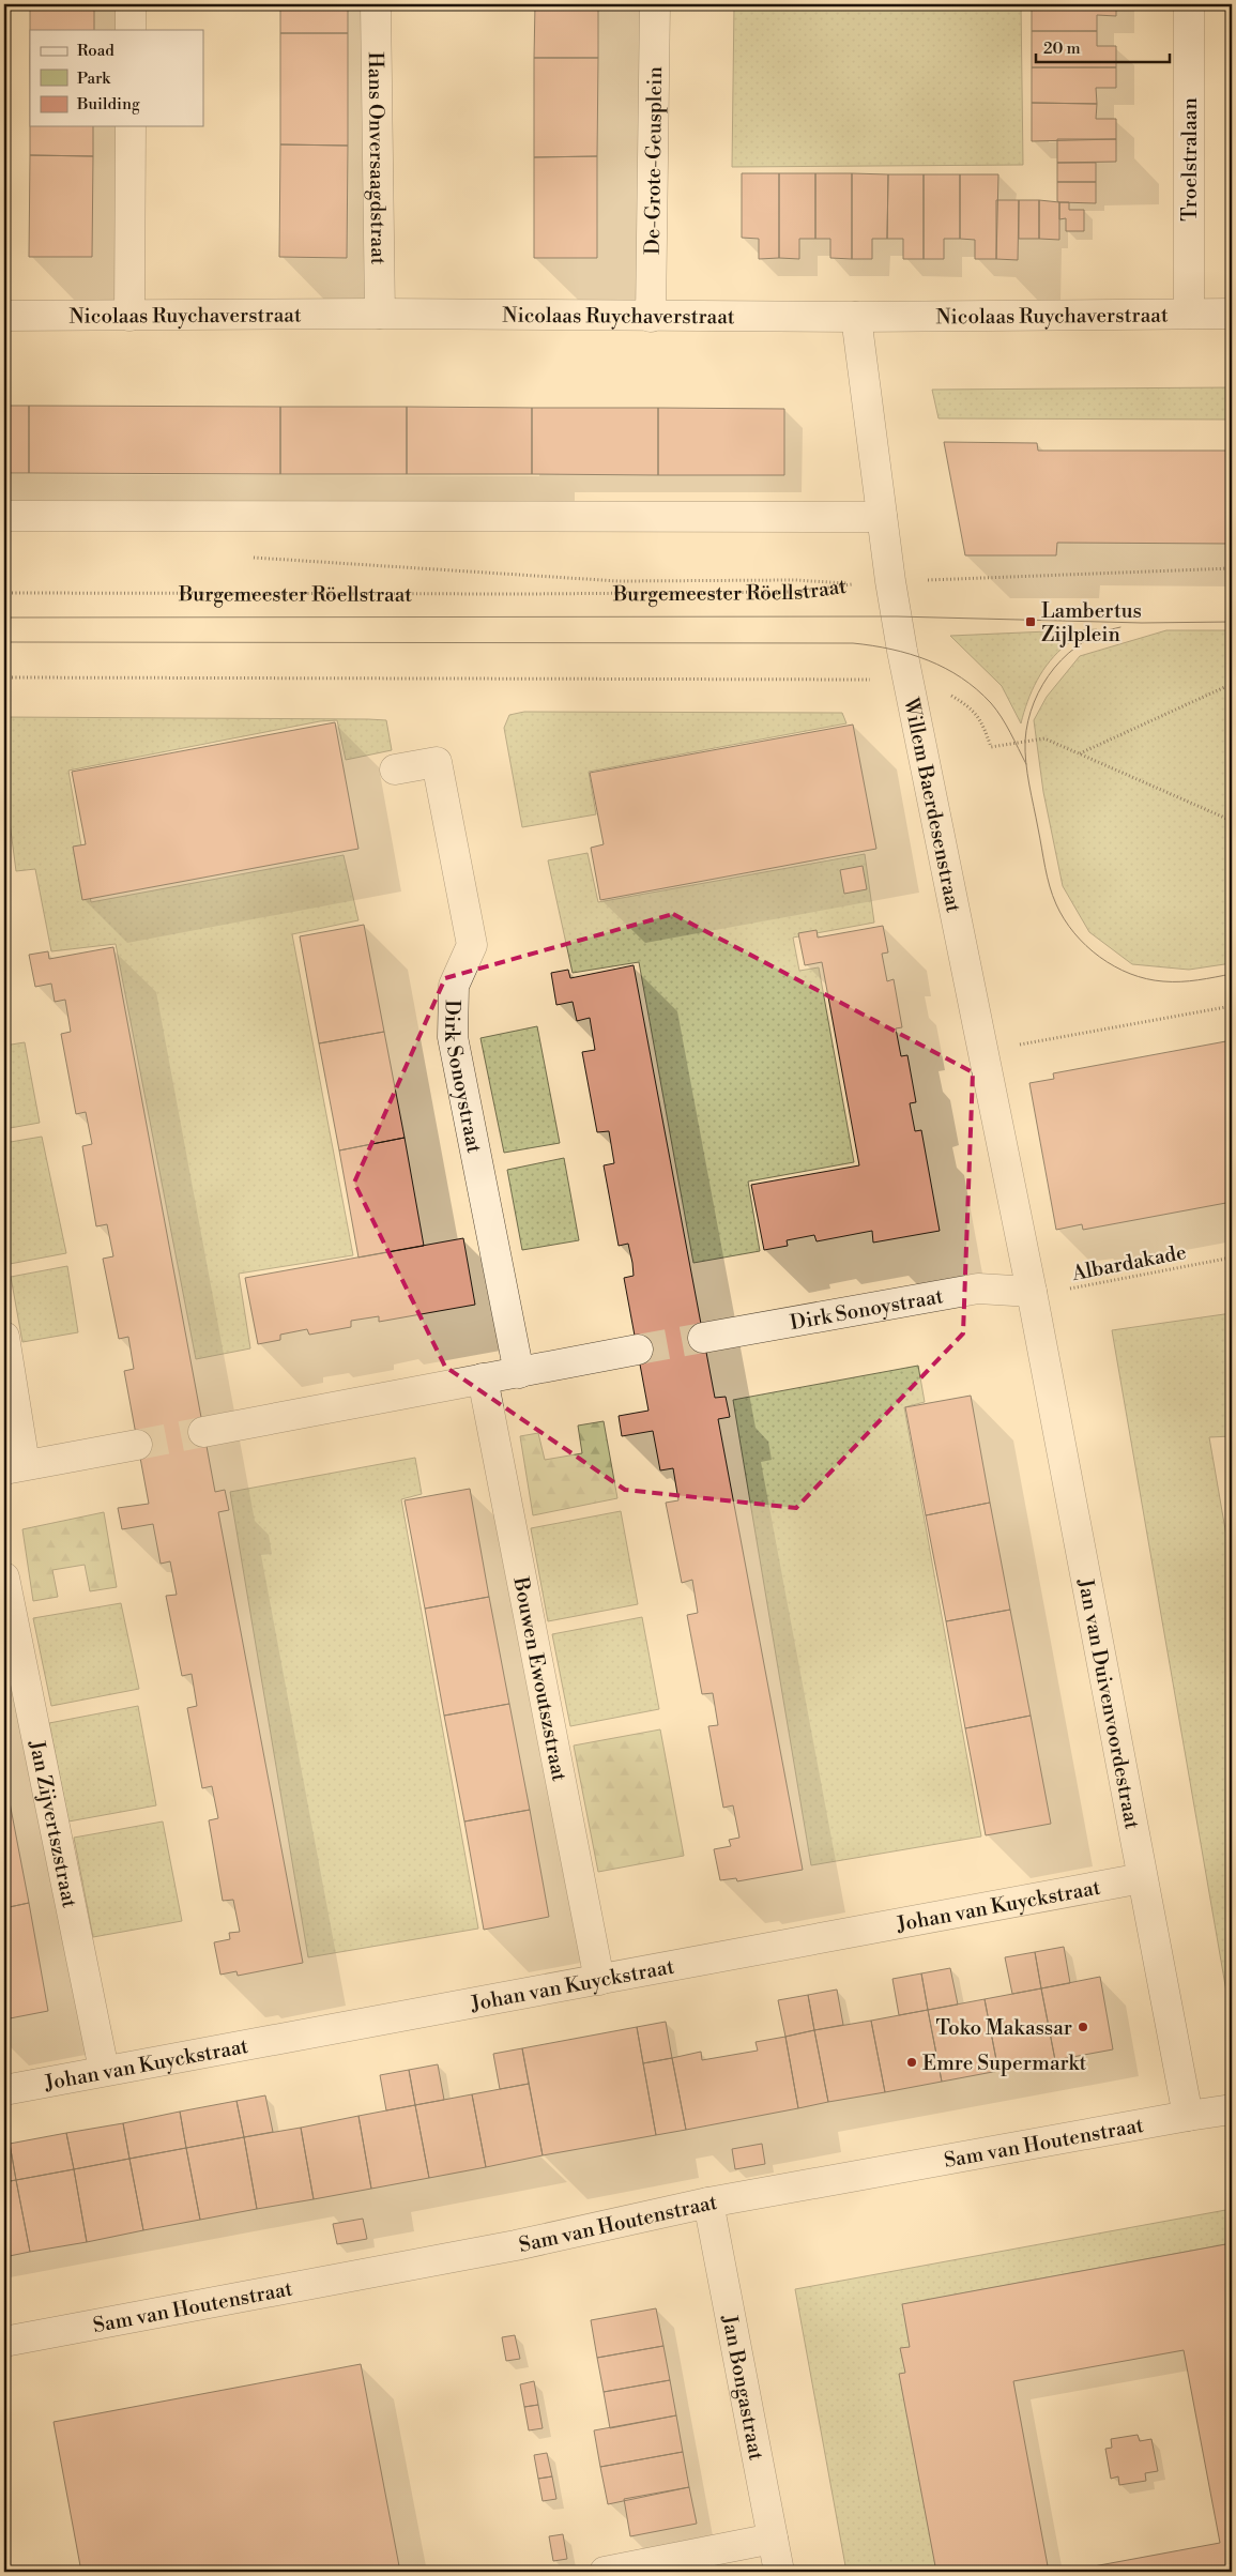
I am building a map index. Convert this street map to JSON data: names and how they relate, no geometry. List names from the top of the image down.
{
  "streets": {
    "street": [
      "Hans Onversaagdstraat",
      "Troelstralaan",
      "De-Grote-Geusplein",
      "Nicolaas Ruychaverstraat",
      "Willem Baerdesenstraat",
      "Dirk Sonoystraat",
      "Bouwen Ewoutszstraat",
      "Jan van Duivenvoordestraat",
      "Jan Zijvertszstraat",
      "Johan van Kuyckstraat",
      "Sam van Houtenstraat",
      "Jan Bongastraat"
    ],
    "path": ["Burgemeester Röellstraat", "Albardakade"]
  },
  "crossings": [
    ["Hans Onversaagdstraat", "Nicolaas Ruychaverstraat"],
    ["Troelstralaan", "Nicolaas Ruychaverstraat"],
    ["De-Grote-Geusplein", "Nicolaas Ruychaverstraat"],
    ["Nicolaas Ruychaverstraat", "Willem Baerdesenstraat"],
    ["Willem Baerdesenstraat", "Dirk Sonoystraat"],
    ["Willem Baerdesenstraat", "Albardakade"],
    ["Willem Baerdesenstraat", "Jan van Duivenvoordestraat"],
    ["Dirk Sonoystraat", "Albardakade"],
    ["Dirk Sonoystraat", "Jan van Duivenvoordestraat"],
    ["Albardakade", "Jan van Duivenvoordestraat"],
    ["Bouwen Ewoutszstraat", "Johan van Kuyckstraat"],
    ["Jan van Duivenvoordestraat", "Johan van Kuyckstraat"],
    ["Jan van Duivenvoordestraat", "Sam van Houtenstraat"],
    ["Jan Zijvertszstraat", "Johan van Kuyckstraat"],
    ["Sam van Houtenstraat", "Jan Bongastraat"]
  ],
  "places": {
    "transit": ["Lambertus Zijlplein"],
    "other": ["Toko Makassar", "Emre Supermarkt"]
  },
  "legend": ["Road", "Park", "Building"],
  "scale_bar": "20 m"
}
